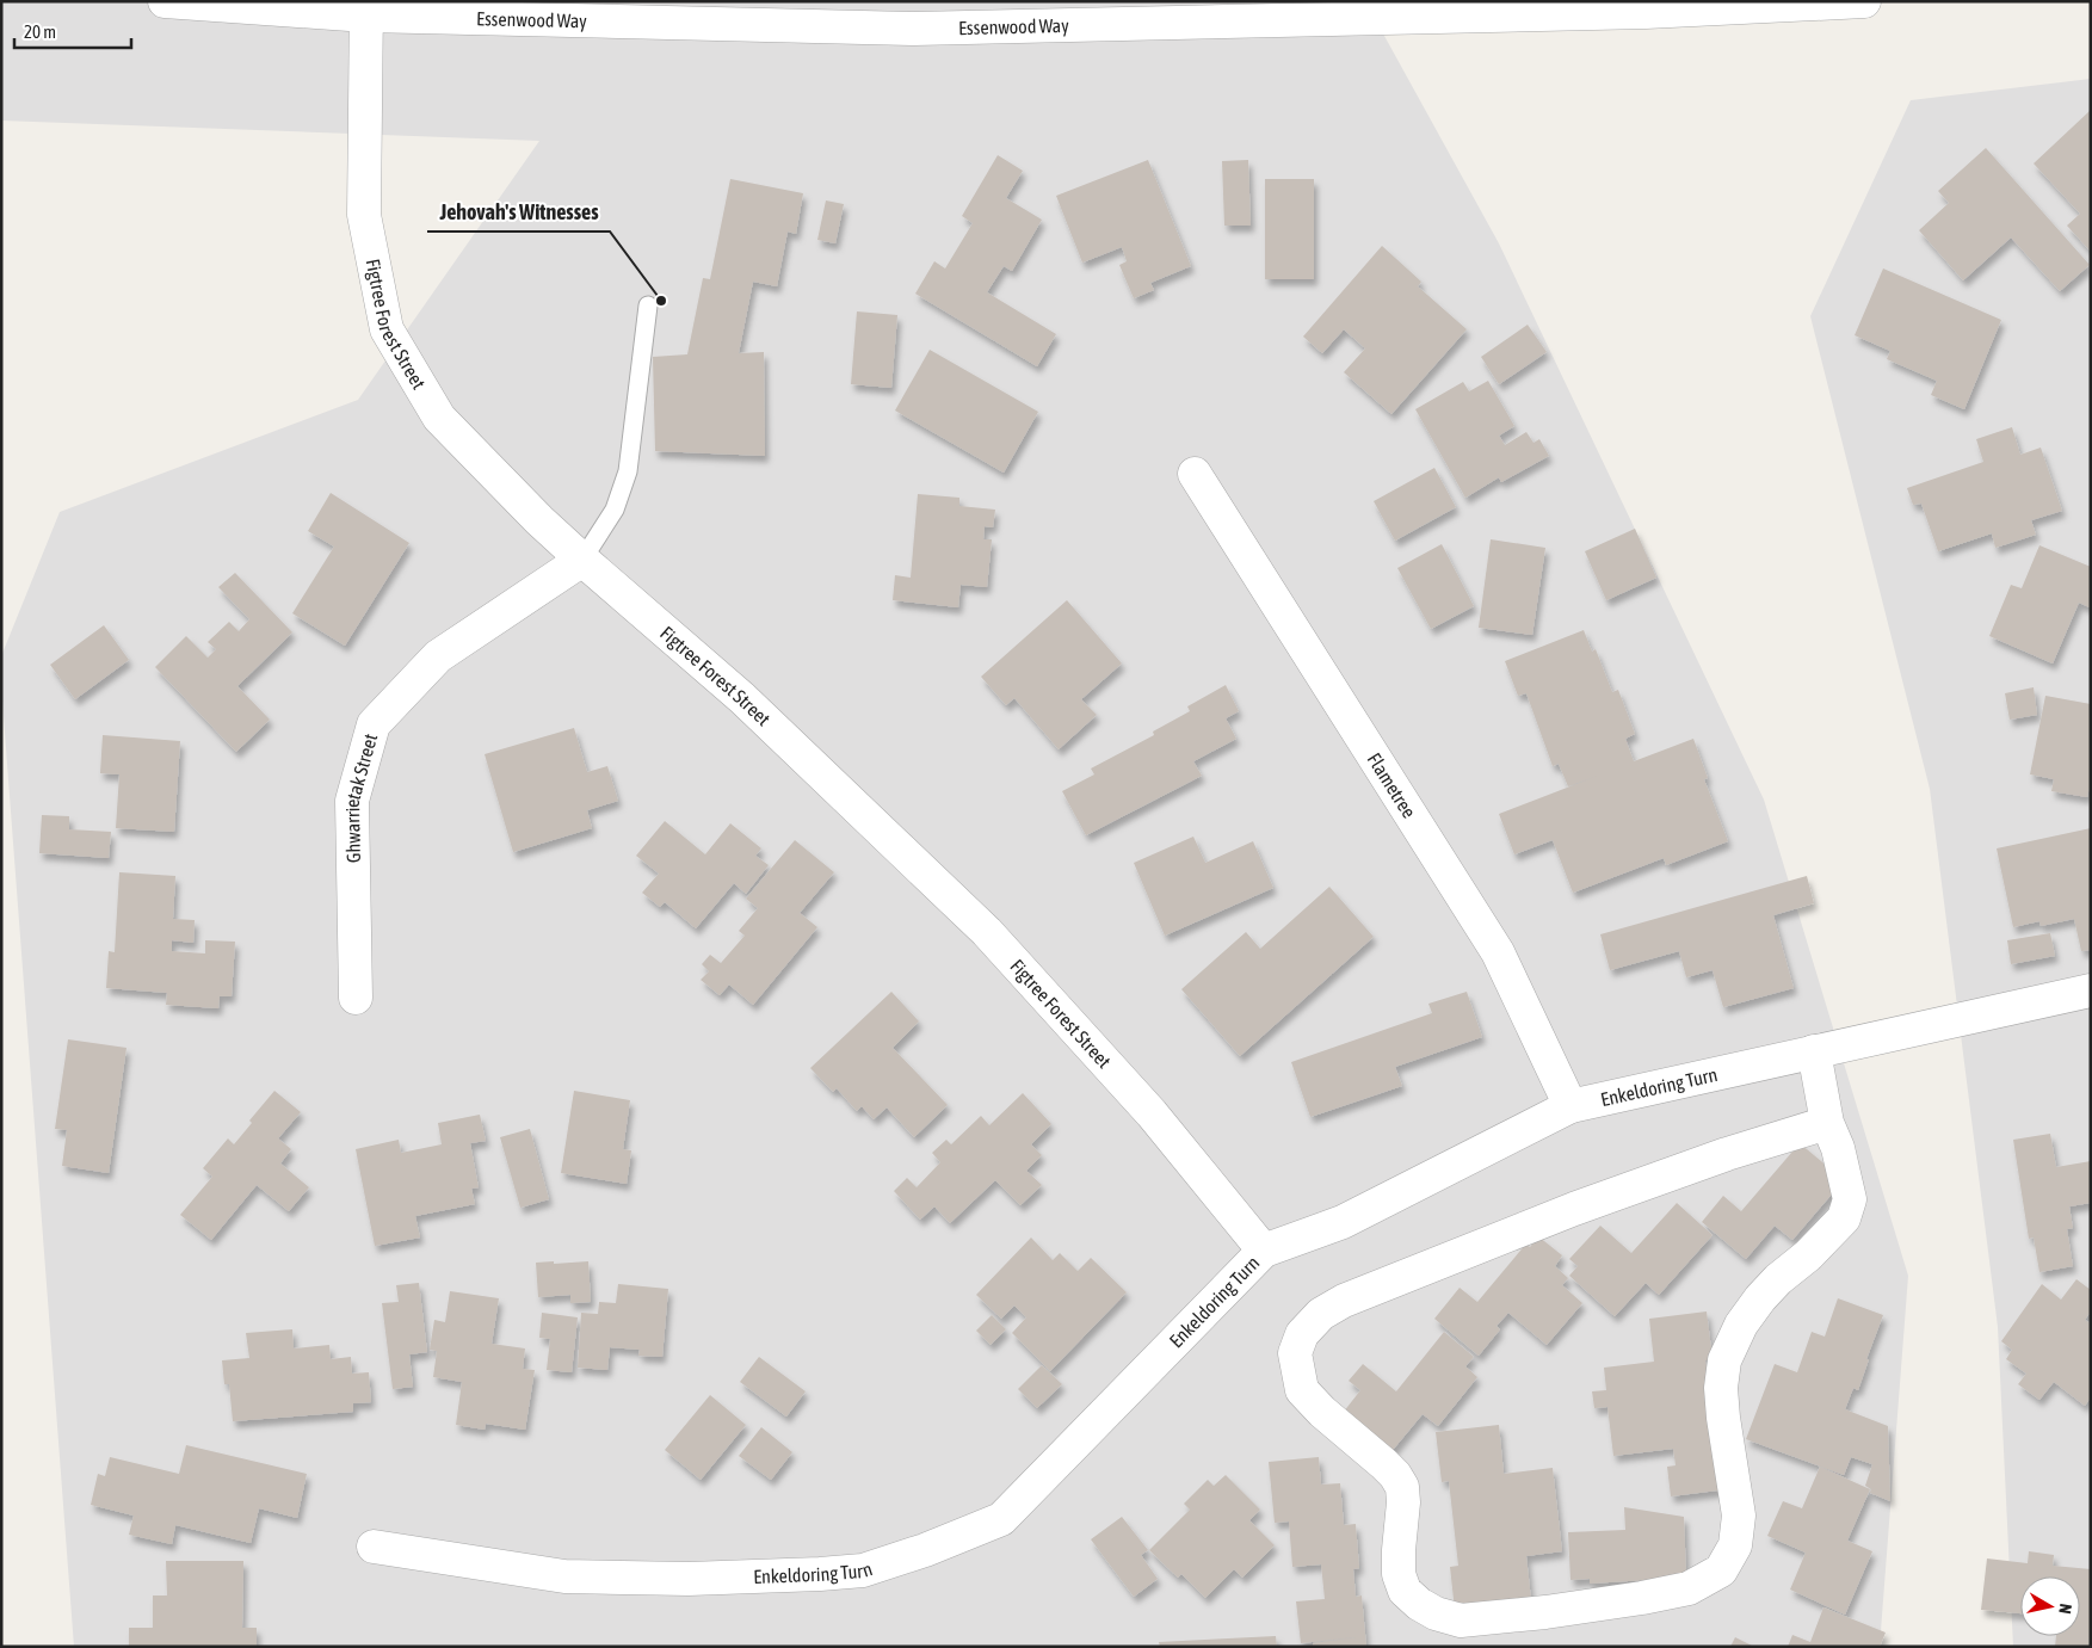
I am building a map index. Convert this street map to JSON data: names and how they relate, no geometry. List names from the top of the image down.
{
  "streets": {
    "street": [
      "Essenwood Way",
      "Figtree Forest Street",
      "Flametree",
      "Ghwarrietak Street",
      "Enkeldoring Turn"
    ]
  },
  "crossings": [
    ["Essenwood Way", "Figtree Forest Street"],
    ["Figtree Forest Street", "Ghwarrietak Street"],
    ["Figtree Forest Street", "Enkeldoring Turn"],
    ["Flametree", "Enkeldoring Turn"]
  ],
  "places": ["Jehovah's Witnesses"],
  "scale_bar": "20 m",
  "north": "right"
}
